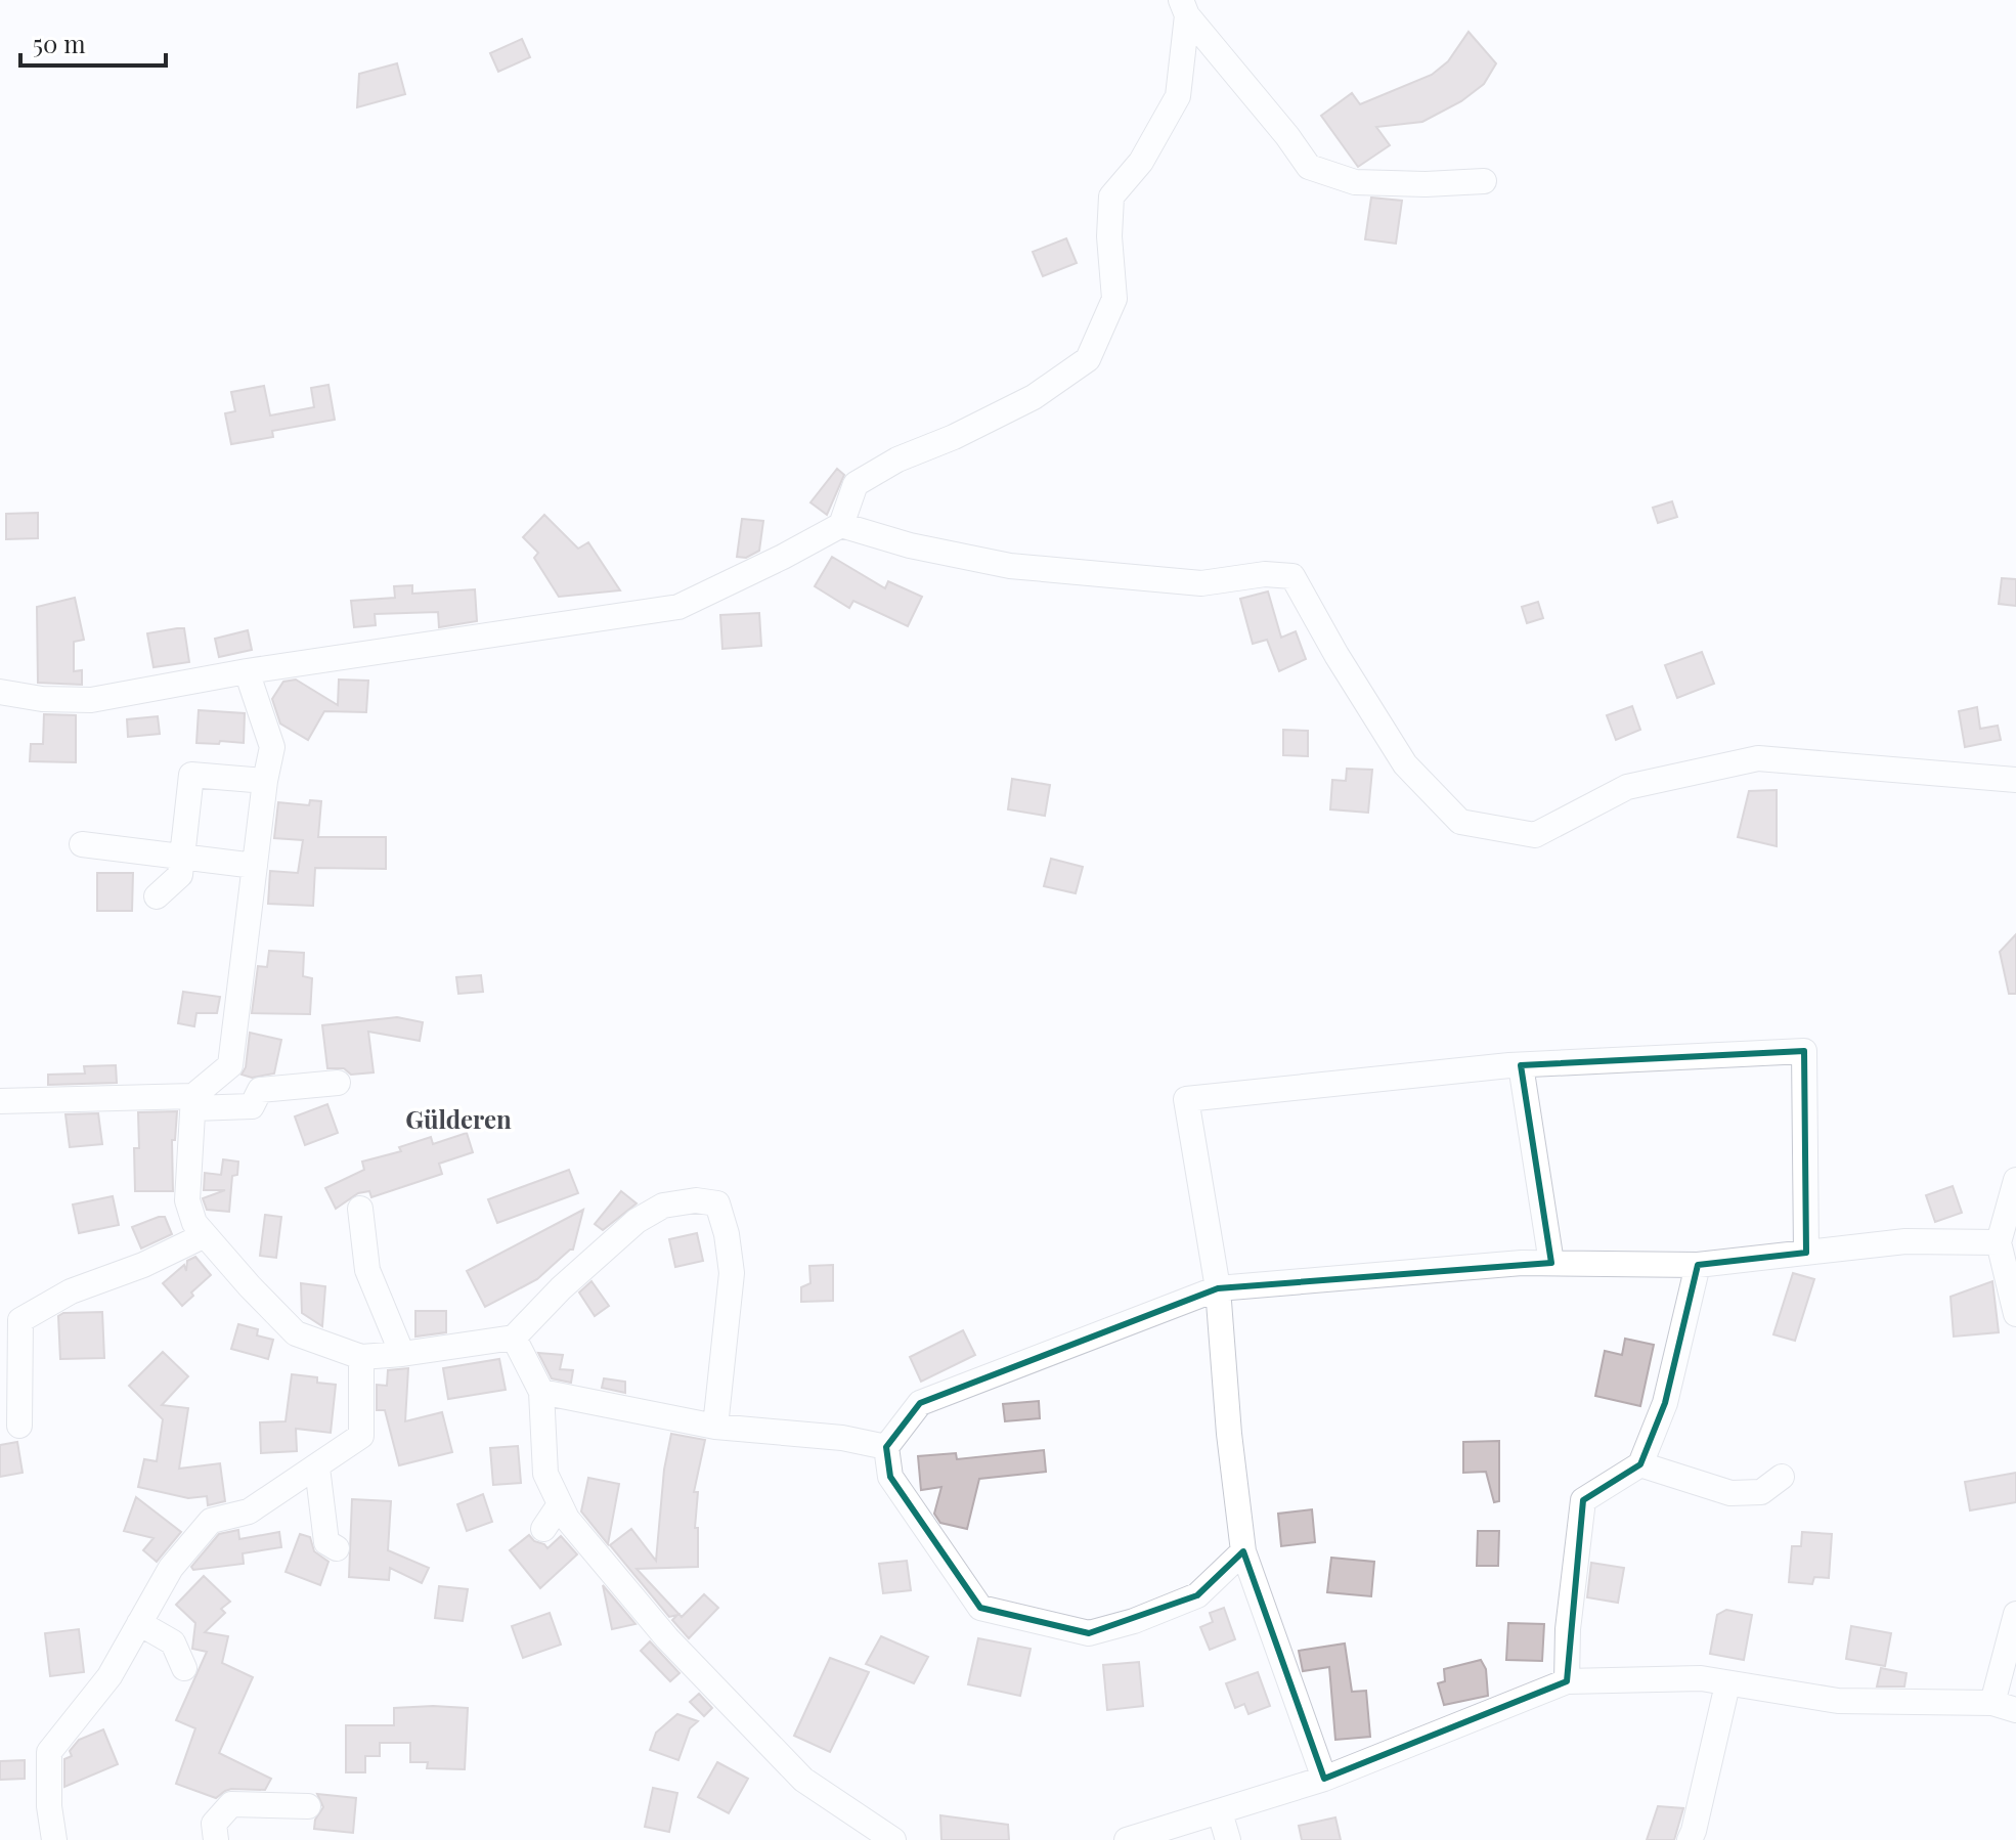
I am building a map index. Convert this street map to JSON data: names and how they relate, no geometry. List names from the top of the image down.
{
  "districts": ["Gülderen"],
  "scale_bar": "50 m"
}
